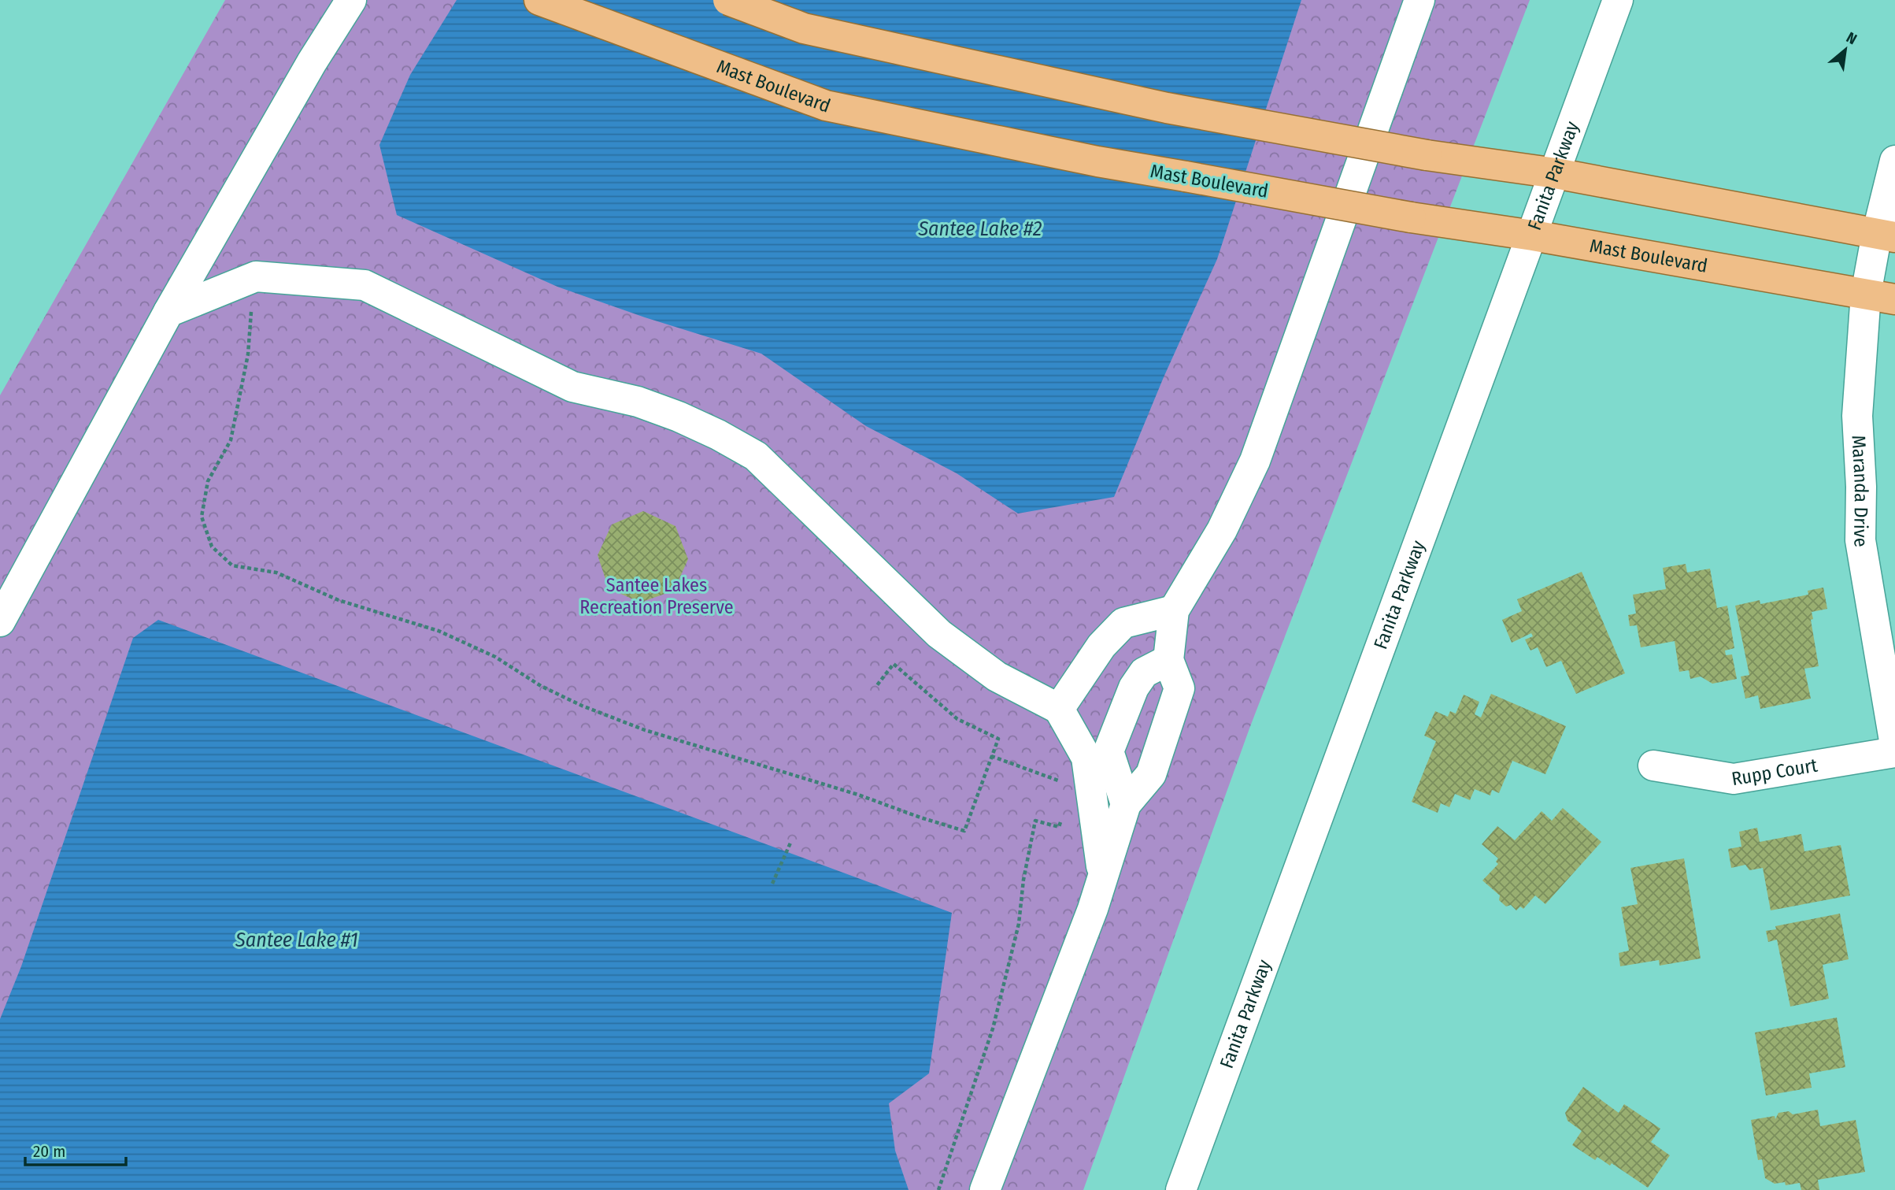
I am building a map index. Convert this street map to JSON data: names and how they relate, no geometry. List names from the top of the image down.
{
  "streets": {
    "main road": ["Mast Boulevard"],
    "street": ["Fanita Parkway", "Maranda Drive", "Rupp Court"]
  },
  "crossings": [
    ["Mast Boulevard", "Fanita Parkway"],
    ["Mast Boulevard", "Maranda Drive"]
  ],
  "water": ["Santee Lake #2", "Santee Lake #1"],
  "parks": ["Santee Lakes Recreation Preserve"],
  "scale_bar": "20 m",
  "north": "top right"
}
